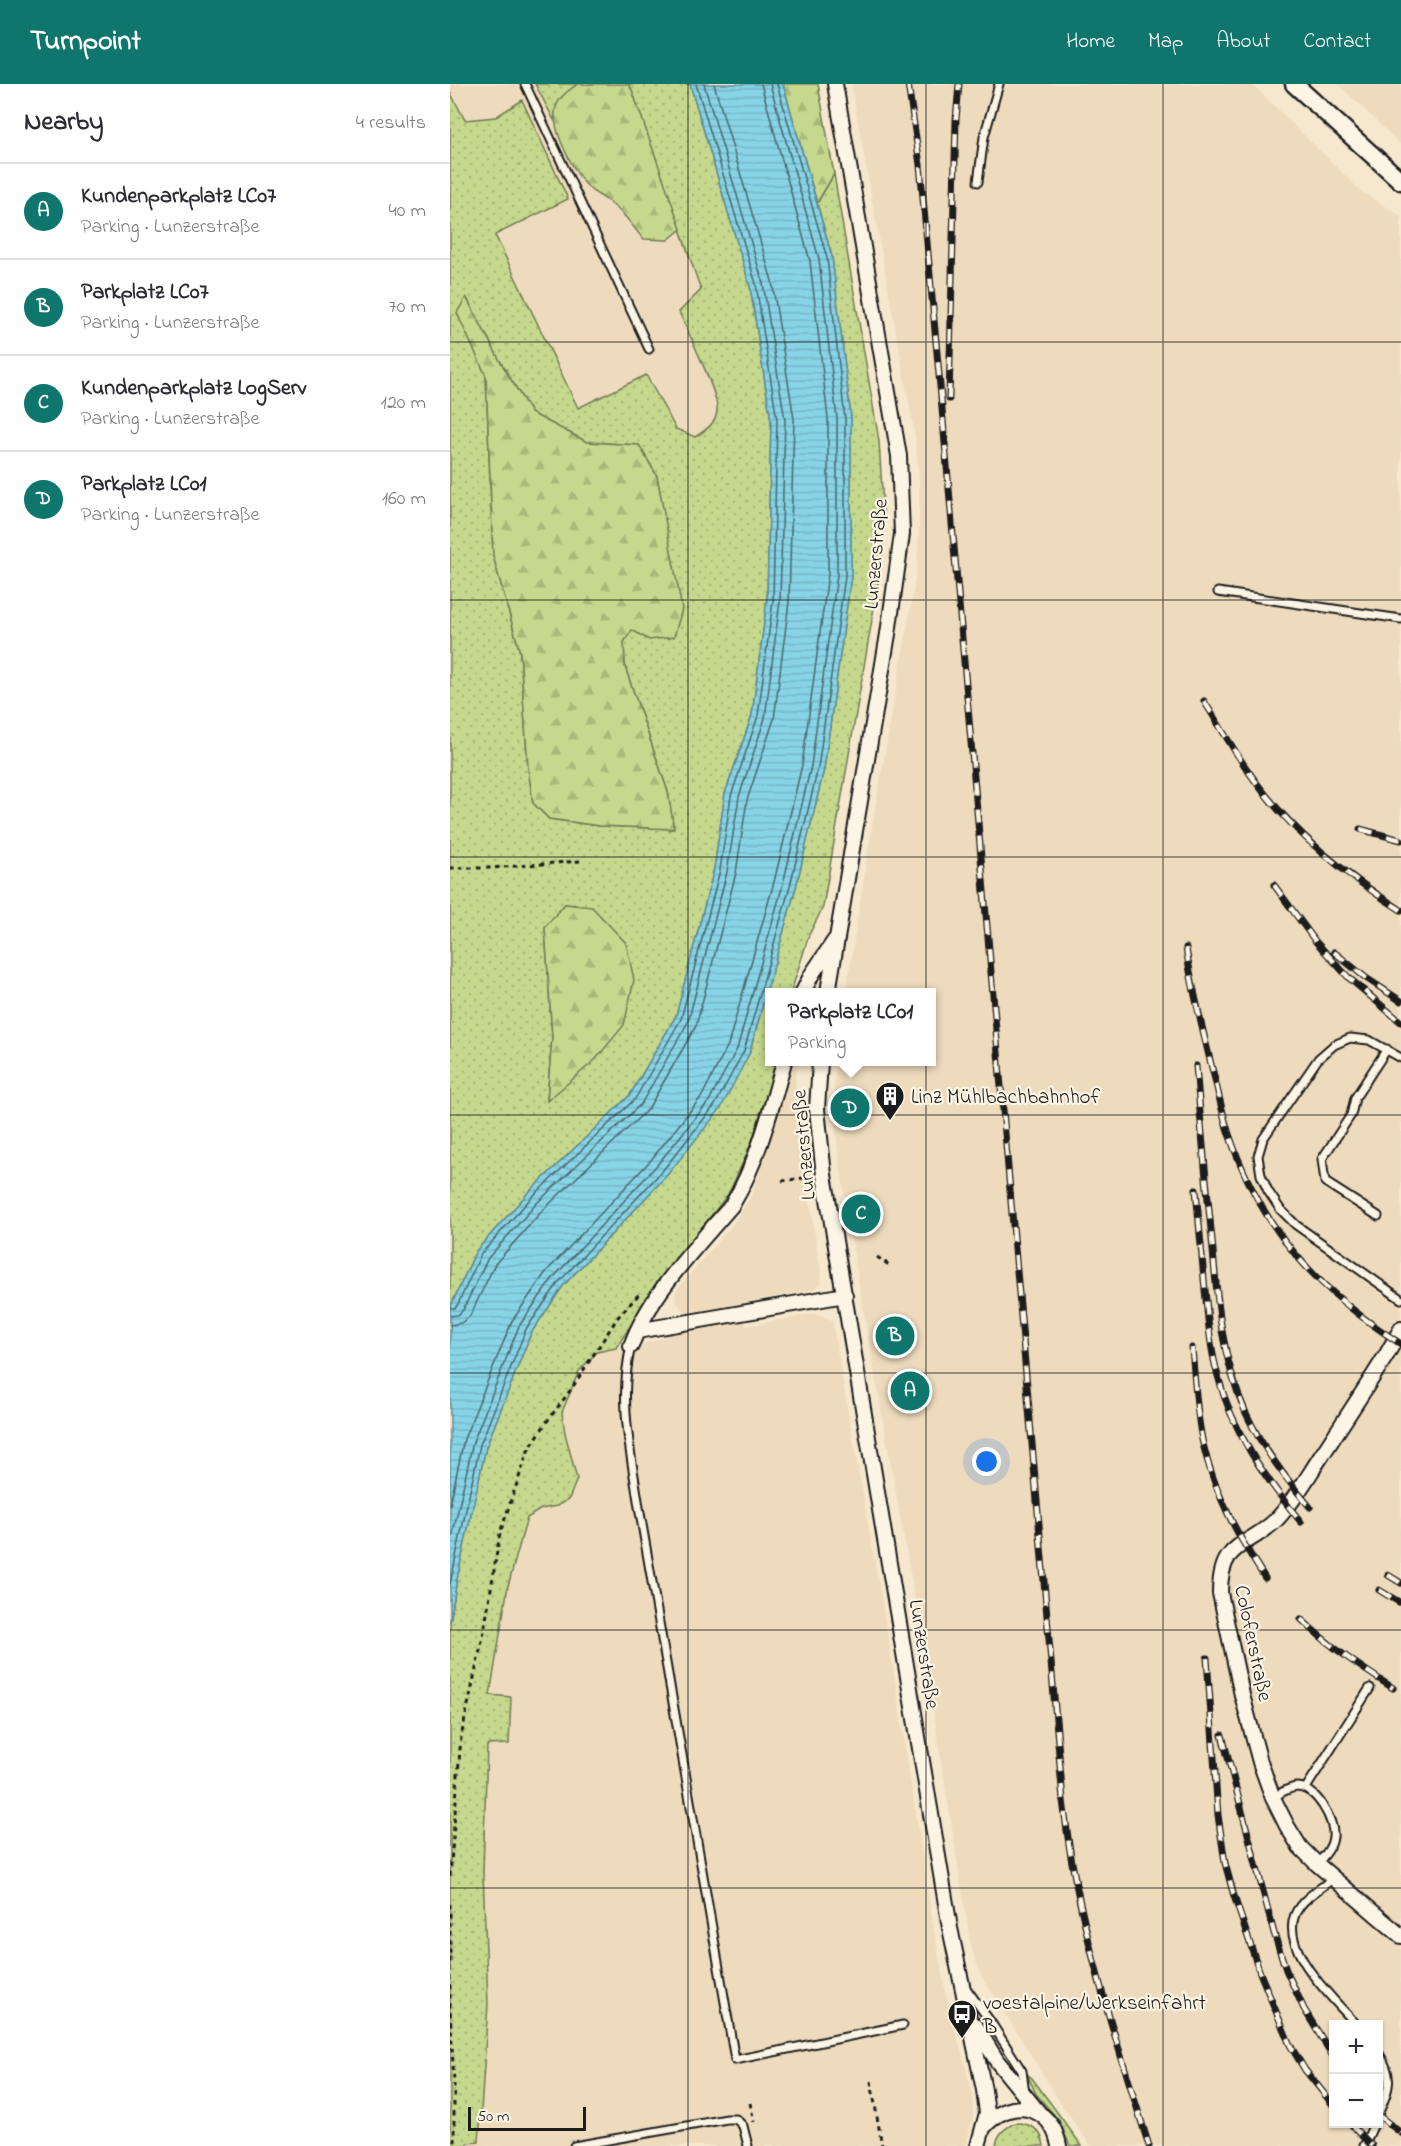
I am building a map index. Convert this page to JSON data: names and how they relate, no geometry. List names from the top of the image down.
{
  "streets": {
    "street": ["Lunzerstraße", "Coloferstraße"]
  },
  "places": {
    "building": ["Linz Mühlbachbahnhof"],
    "bus stop": ["voestalpine/Werkseinfahrt B"]
  },
  "scale_bar": "50 m",
  "page": {
    "header": "Turnpoint",
    "nav": [
      "Home",
      "Map",
      "About",
      "Contact"
    ],
    "heading": ["Nearby", "4 results"],
    "list": [
      {
        "mark": "A",
        "name": "Kundenparkplatz LC07",
        "note": "Parking · Lunzerstraße",
        "value": "40 m"
      },
      {
        "mark": "B",
        "name": "Parkplatz LC07",
        "note": "Parking · Lunzerstraße",
        "value": "70 m"
      },
      {
        "mark": "C",
        "name": "Kundenparkplatz LogServ",
        "note": "Parking · Lunzerstraße",
        "value": "120 m"
      },
      {
        "mark": "D",
        "name": "Parkplatz LC01",
        "note": "Parking · Lunzerstraße",
        "value": "160 m"
      }
    ],
    "popup": ["Parkplatz LC01", "Parking"],
    "pins": [
      "D",
      "C",
      "B",
      "A"
    ],
    "map_buttons": ["+", "−"],
    "scale": "50 m"
  }
}
